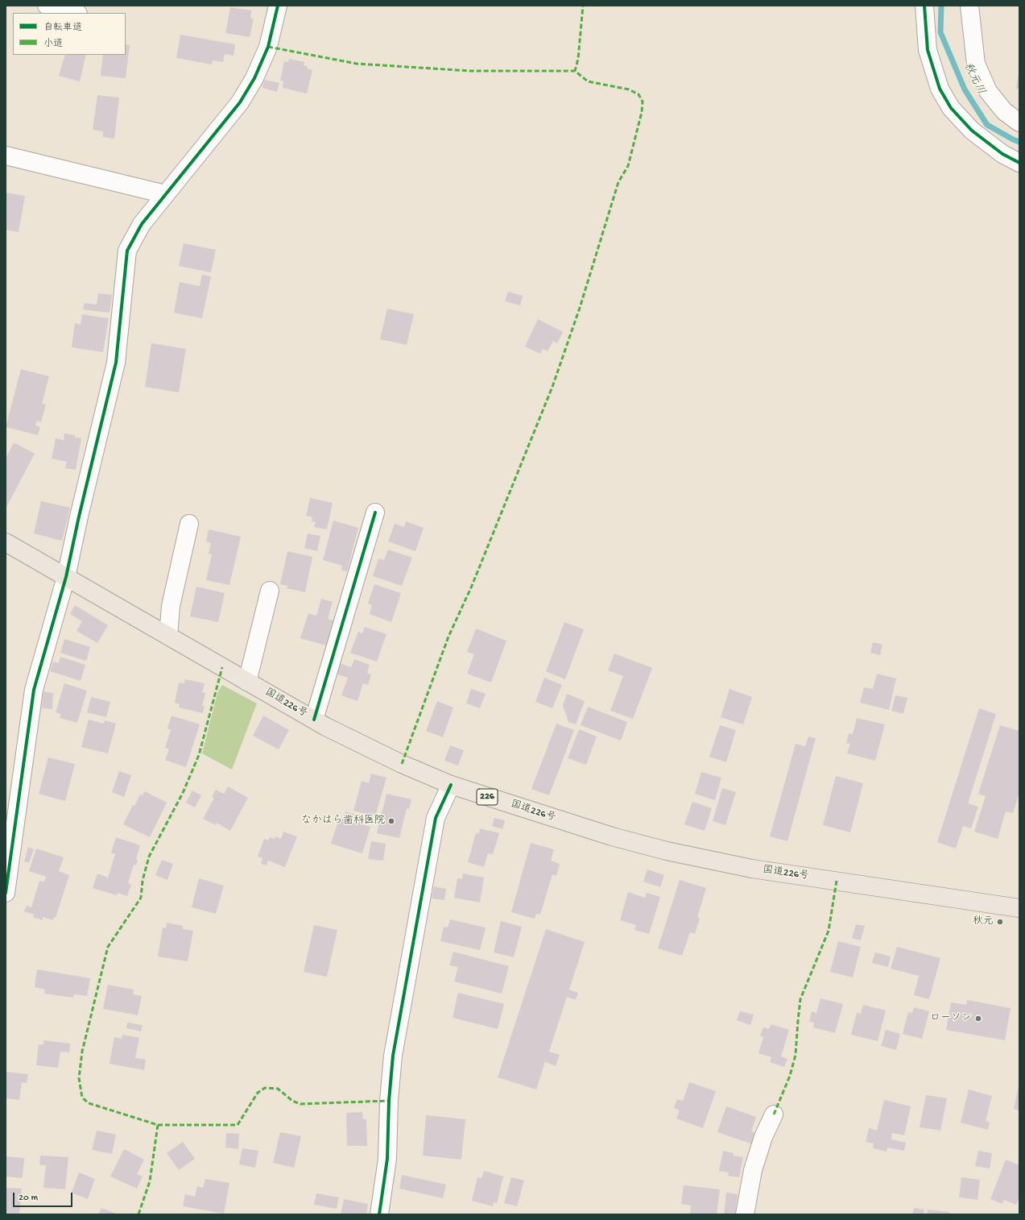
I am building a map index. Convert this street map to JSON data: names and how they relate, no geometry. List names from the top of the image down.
{
  "streets": {
    "highway": ["国道226号", "226"]
  },
  "water": ["秋元川"],
  "places": ["なかはら歯科医院", "秋元", "ローソン"],
  "legend": ["自転車道", "小道"],
  "scale_bar": "20 m"
}
